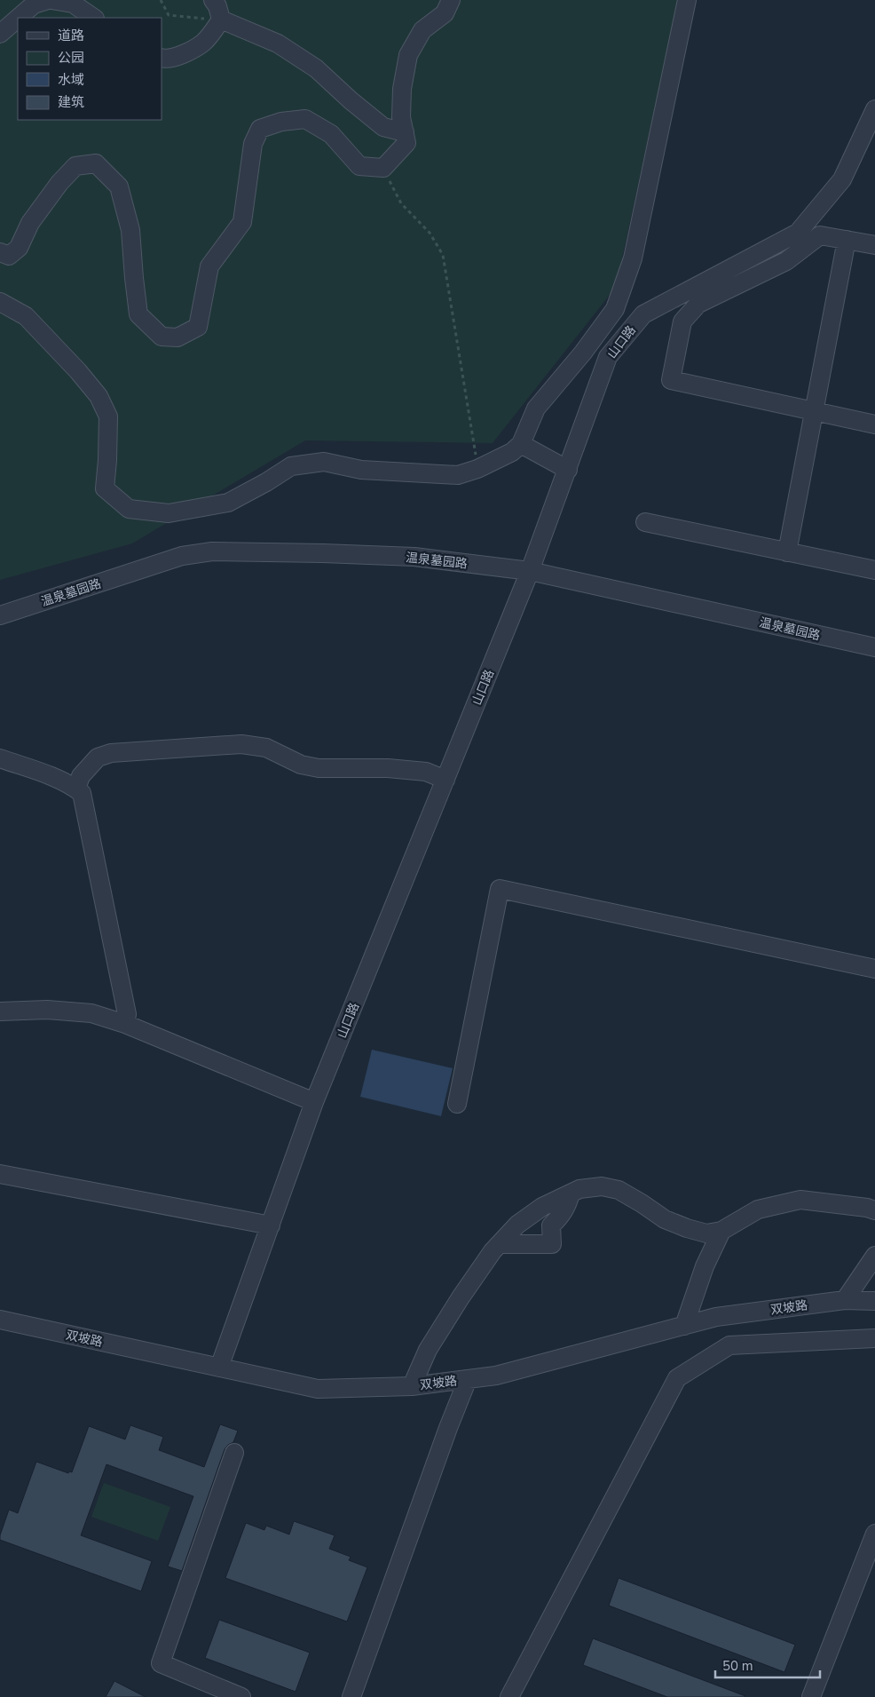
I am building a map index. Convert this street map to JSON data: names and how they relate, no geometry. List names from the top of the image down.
{
  "streets": {
    "street": ["山口路", "温泉墓园路", "双坡路"]
  },
  "crossings": [
    ["山口路", "温泉墓园路"],
    ["山口路", "双坡路"]
  ],
  "legend": [
    "道路",
    "公园",
    "水域",
    "建筑"
  ],
  "scale_bar": "50 m"
}
